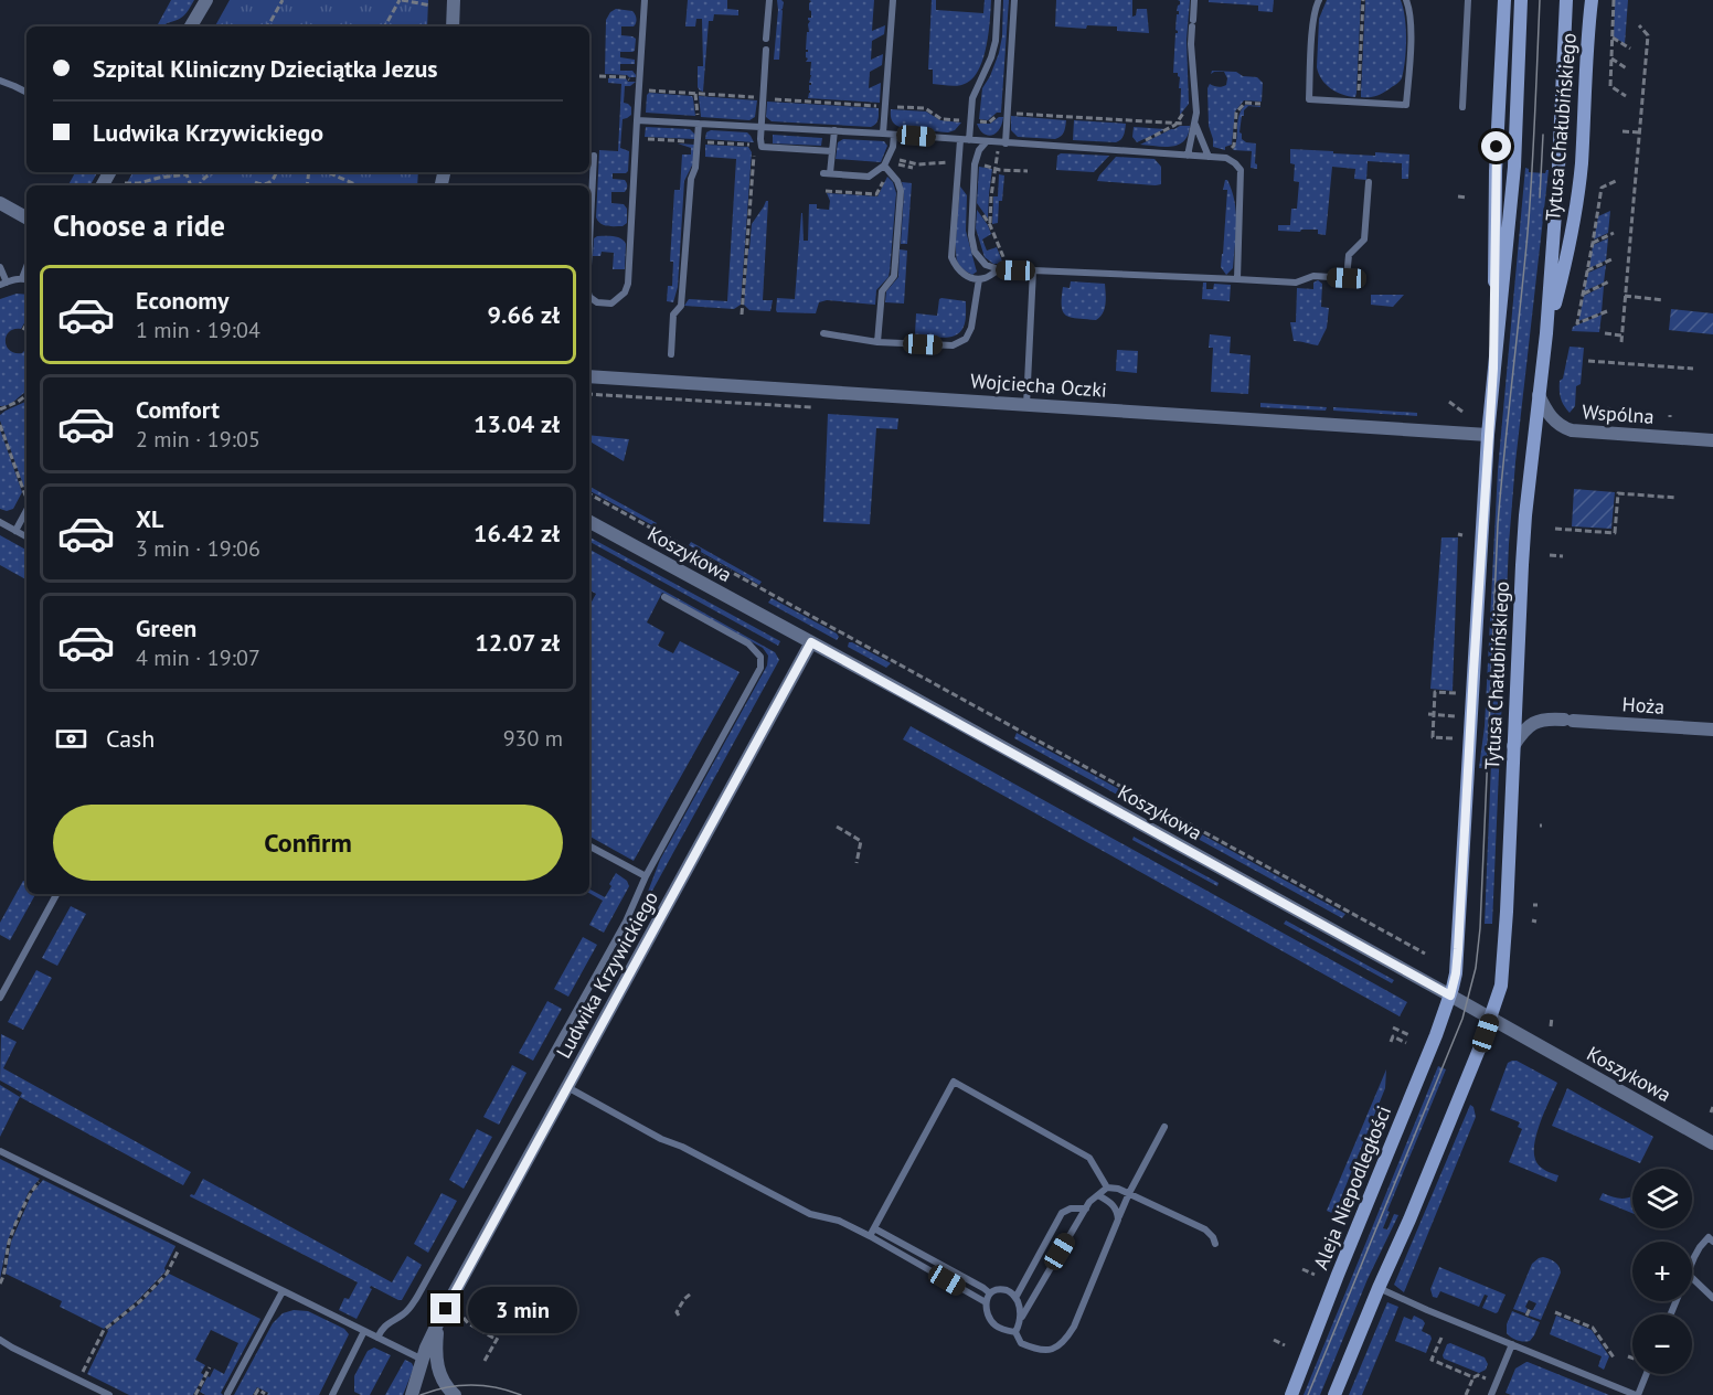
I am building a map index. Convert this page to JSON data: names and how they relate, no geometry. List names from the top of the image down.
{
  "streets": {
    "main road": ["Tytusa Chałubińskiego", "Aleja Niepodległości"],
    "street": [
      "Wojciecha Oczki",
      "Wspólna",
      "Koszykowa",
      "Hoża",
      "Ludwika Krzywickiego"
    ]
  },
  "crossings": [
    ["Tytusa Chałubińskiego", "Wojciecha Oczki"],
    ["Tytusa Chałubińskiego", "Wspólna"],
    ["Tytusa Chałubińskiego", "Koszykowa"],
    ["Tytusa Chałubińskiego", "Hoża"],
    ["Tytusa Chałubińskiego", "Aleja Niepodległości"],
    ["Koszykowa", "Ludwika Krzywickiego"],
    ["Koszykowa", "Aleja Niepodległości"]
  ],
  "page": {
    "banner": ["Szpital Kliniczny Dzieciątka Jezus", "Ludwika Krzywickiego"],
    "heading": "Choose a ride",
    "list": [
      {
        "name": "Economy",
        "note": "1 min · 19:04",
        "value": "9.66 zł"
      },
      {
        "name": "Comfort",
        "note": "2 min · 19:05",
        "value": "13.04 zł"
      },
      {
        "name": "XL",
        "note": "3 min · 19:06",
        "value": "16.42 zł"
      },
      {
        "name": "Green",
        "note": "4 min · 19:07",
        "value": "12.07 zł"
      }
    ],
    "pay": ["Cash", "930 m"],
    "buttons": "Confirm",
    "map_buttons": ["+", "−"],
    "bubble": "3 min"
  }
}
